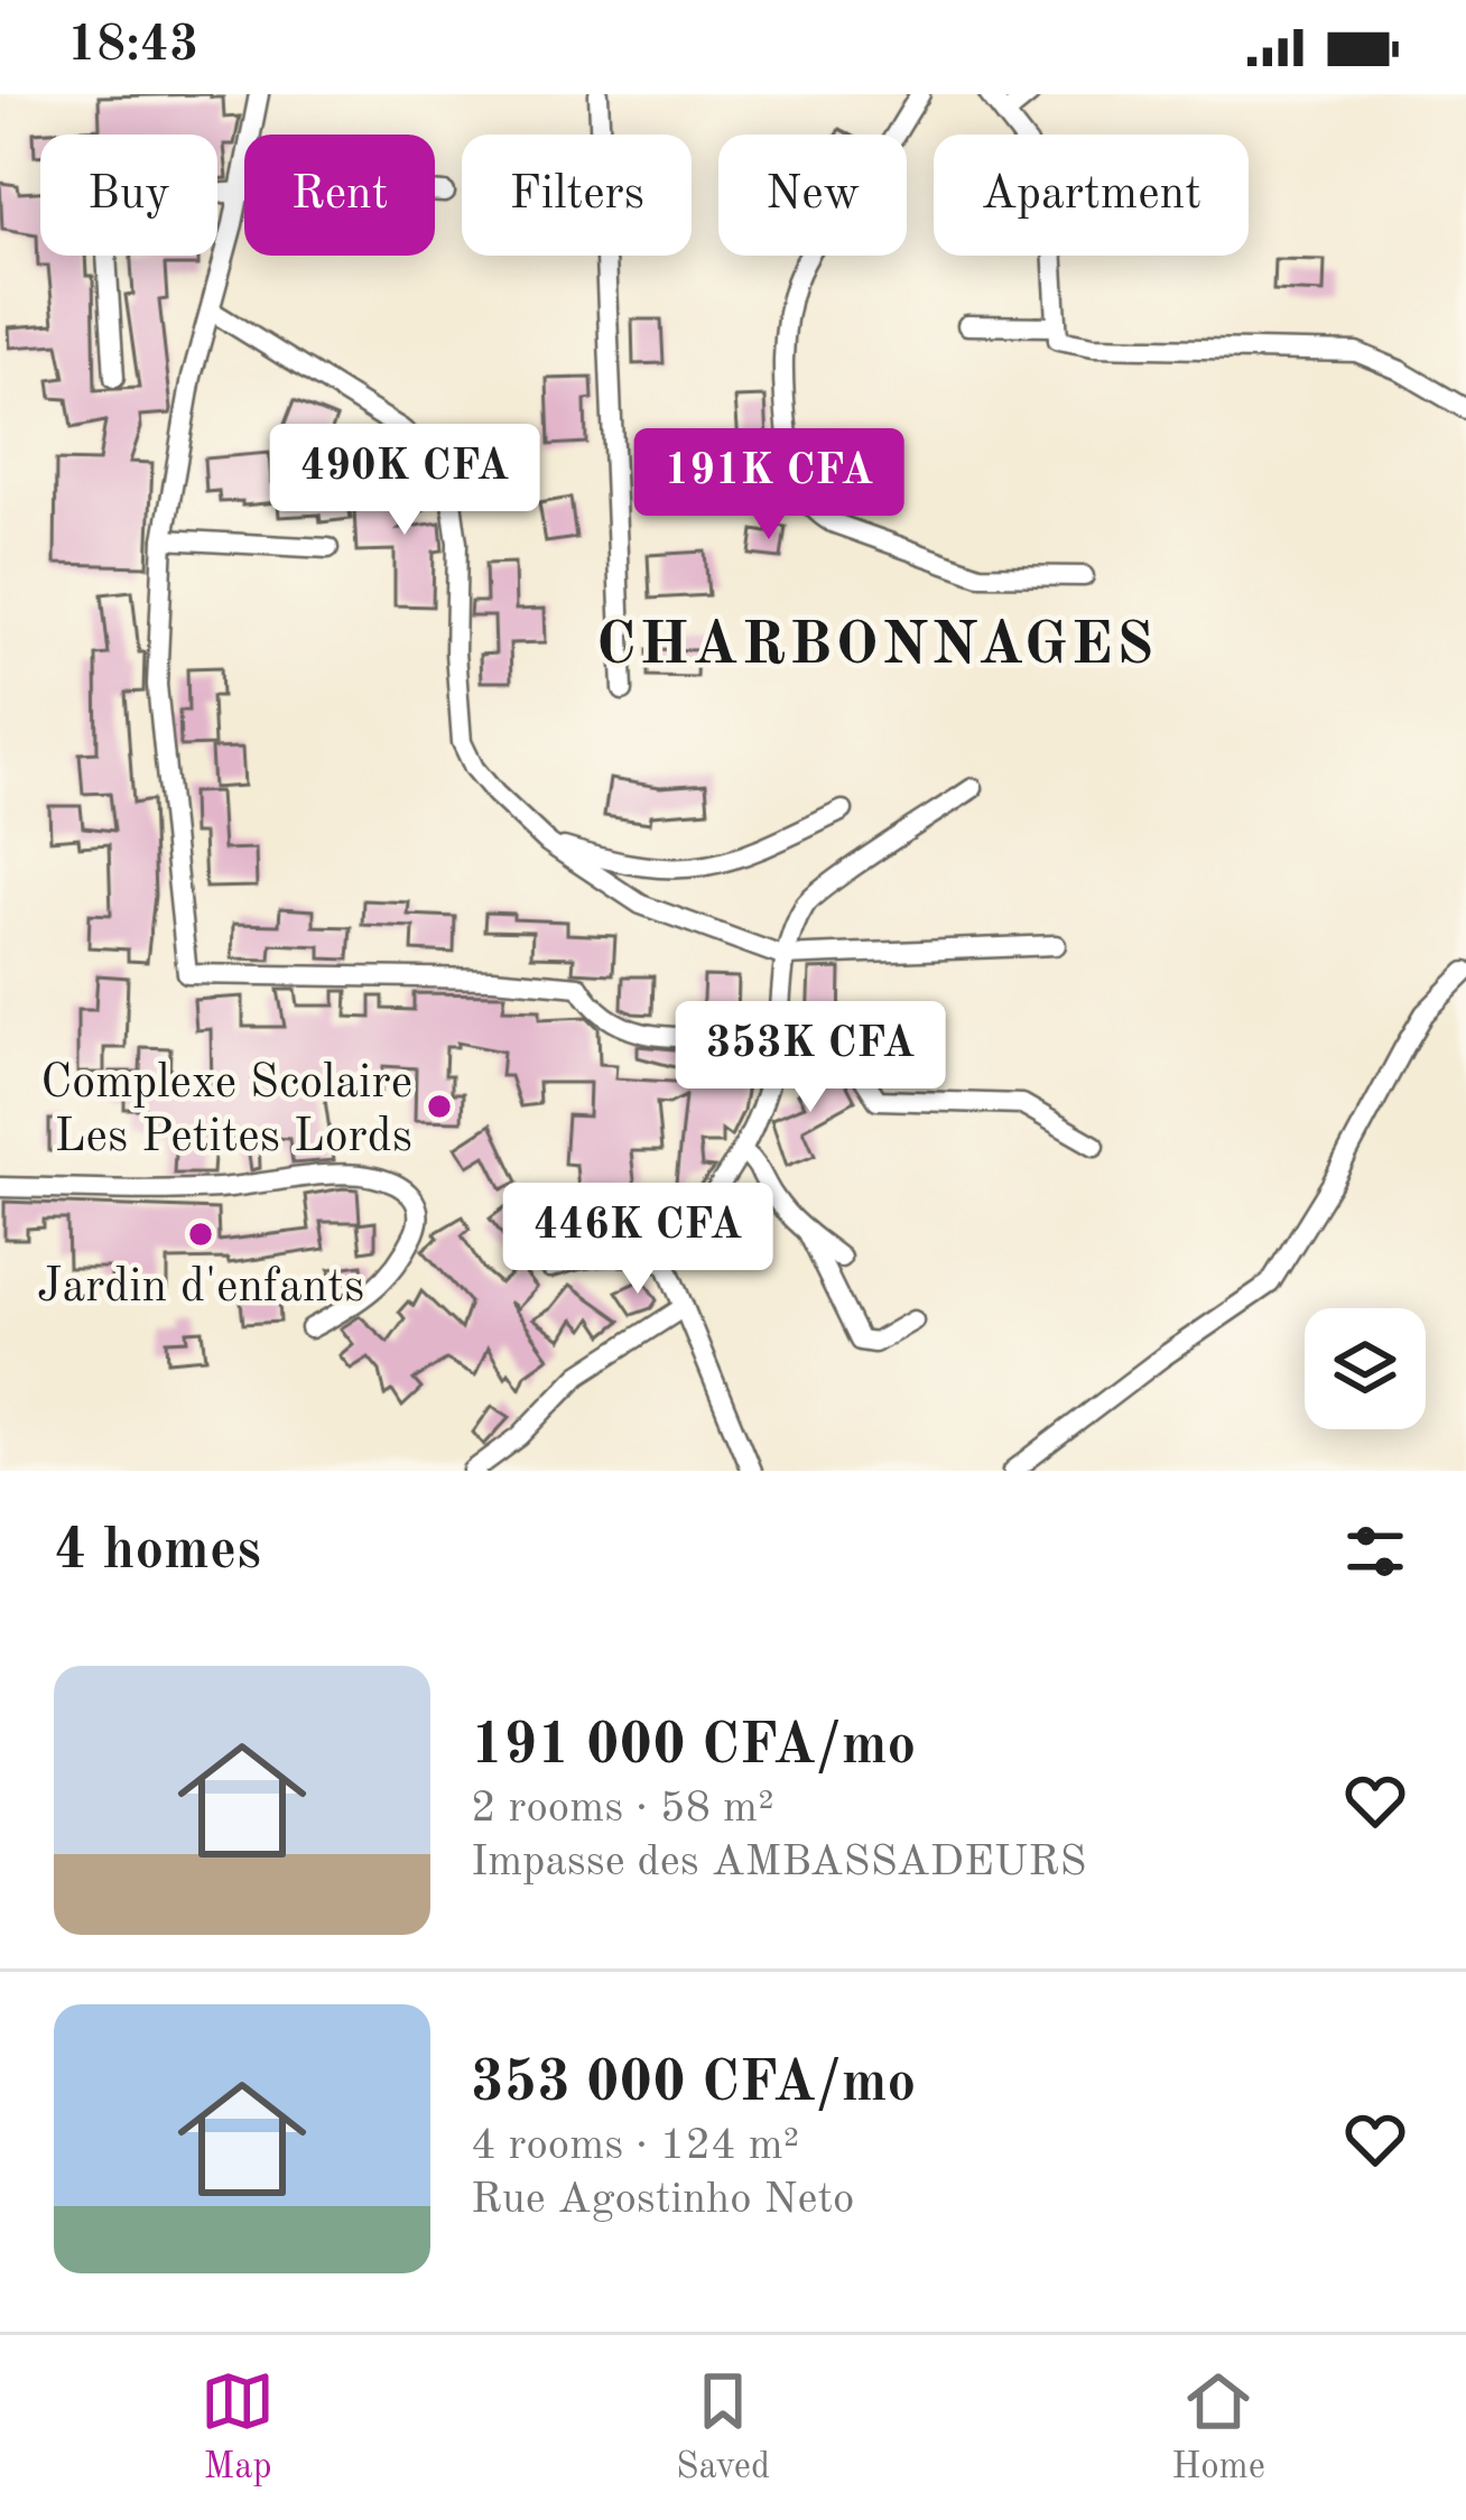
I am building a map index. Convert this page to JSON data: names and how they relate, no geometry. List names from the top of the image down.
{
  "districts": ["CHARBONNAGES"],
  "places": ["Complexe Scolaire Les Petites Lords", "Jardin d'enfants"],
  "page": {
    "status": "18:43",
    "chip": [
      "Buy",
      "Rent",
      "Filters",
      "New",
      "Apartment"
    ],
    "price": [
      "490K CFA",
      "191K CFA",
      "353K CFA",
      "446K CFA"
    ],
    "heading": "4 homes",
    "list": [
      {
        "name": "191 000 CFA/mo",
        "note": "2 rooms · 58 m² · Impasse des AMBASSADEURS"
      },
      {
        "name": "353 000 CFA/mo",
        "note": "4 rooms · 124 m² · Rue Agostinho Neto"
      }
    ],
    "tabs": ["Map", "Saved", "Home"]
  }
}
